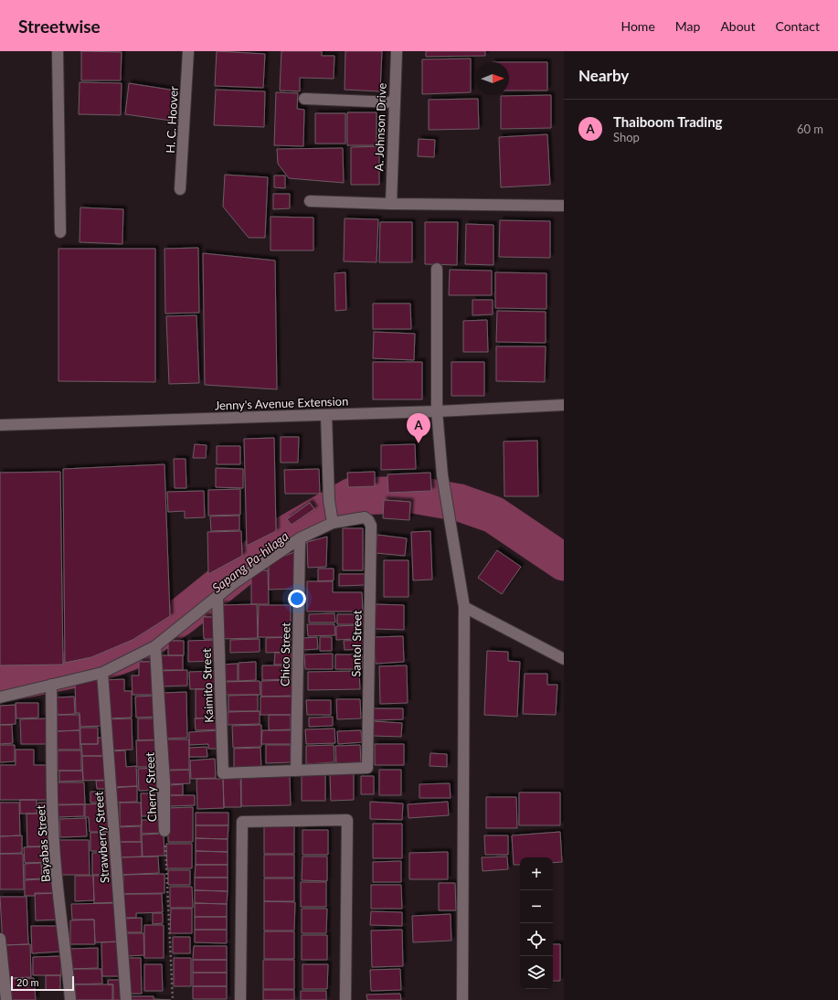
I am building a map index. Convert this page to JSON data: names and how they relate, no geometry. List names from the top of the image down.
{
  "streets": {
    "street": [
      "H. C. Hoover",
      "A. Johnson Drive",
      "Jenny's Avenue Extension",
      "Santol Street",
      "Chico Street",
      "Kaimito Street",
      "Cherry Street",
      "Strawberry Street",
      "Bayabas Street"
    ]
  },
  "crossings": [
    ["Santol Street", "Chico Street"],
    ["Santol Street", "Kaimito Street"],
    ["Chico Street", "Kaimito Street"]
  ],
  "water": ["Sapang Pa-hilaga"],
  "scale_bar": "20 m",
  "north": "right",
  "page": {
    "header": "Streetwise",
    "nav": [
      "Home",
      "Map",
      "About",
      "Contact"
    ],
    "heading": "Nearby",
    "list": [
      {
        "mark": "A",
        "name": "Thaiboom Trading",
        "note": "Shop",
        "value": "60 m"
      }
    ],
    "pins": "A",
    "map_buttons": ["+", "−"],
    "scale": "20 m"
  }
}
